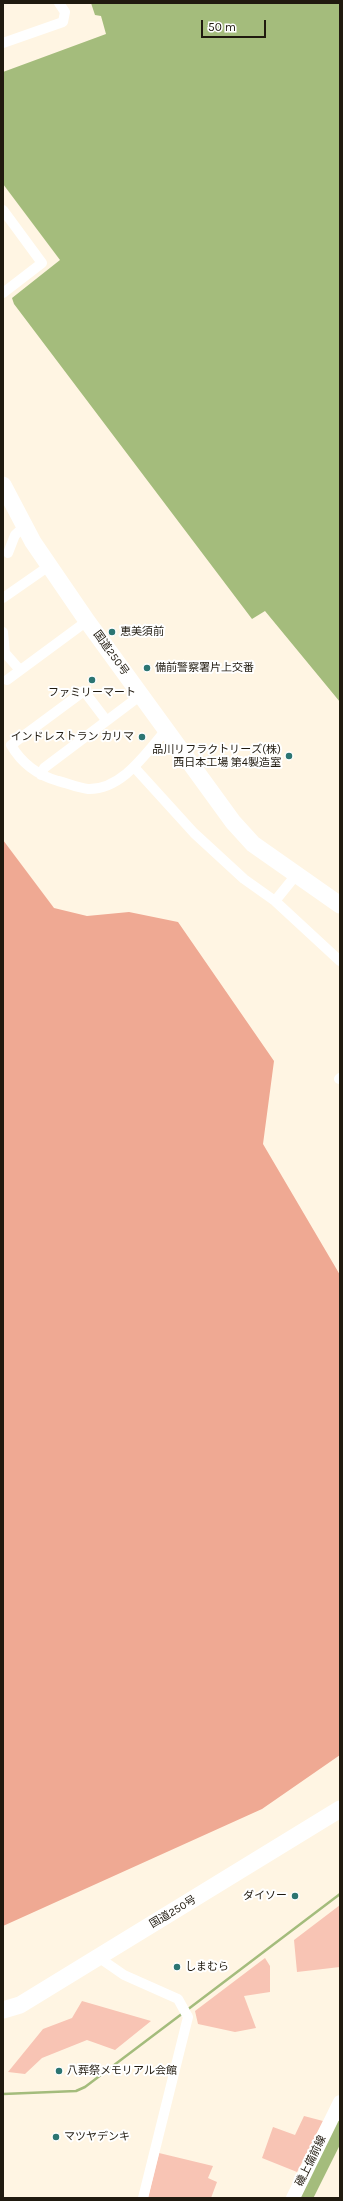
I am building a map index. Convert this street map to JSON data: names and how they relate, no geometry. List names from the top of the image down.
{
  "streets": {
    "highway": ["国道250号"],
    "main road": ["磯上備前線"]
  },
  "places": [
    "恵美須前",
    "備前警察署片上交番",
    "ファミリーマート",
    "インドレストラン カリマ",
    "品川リフラクトリーズ(株) 西日本工場 第4製造室",
    "ダイソー",
    "しまむら",
    "八葬祭メモリアル会館",
    "マツヤデンキ"
  ],
  "scale_bar": "50 m"
}
